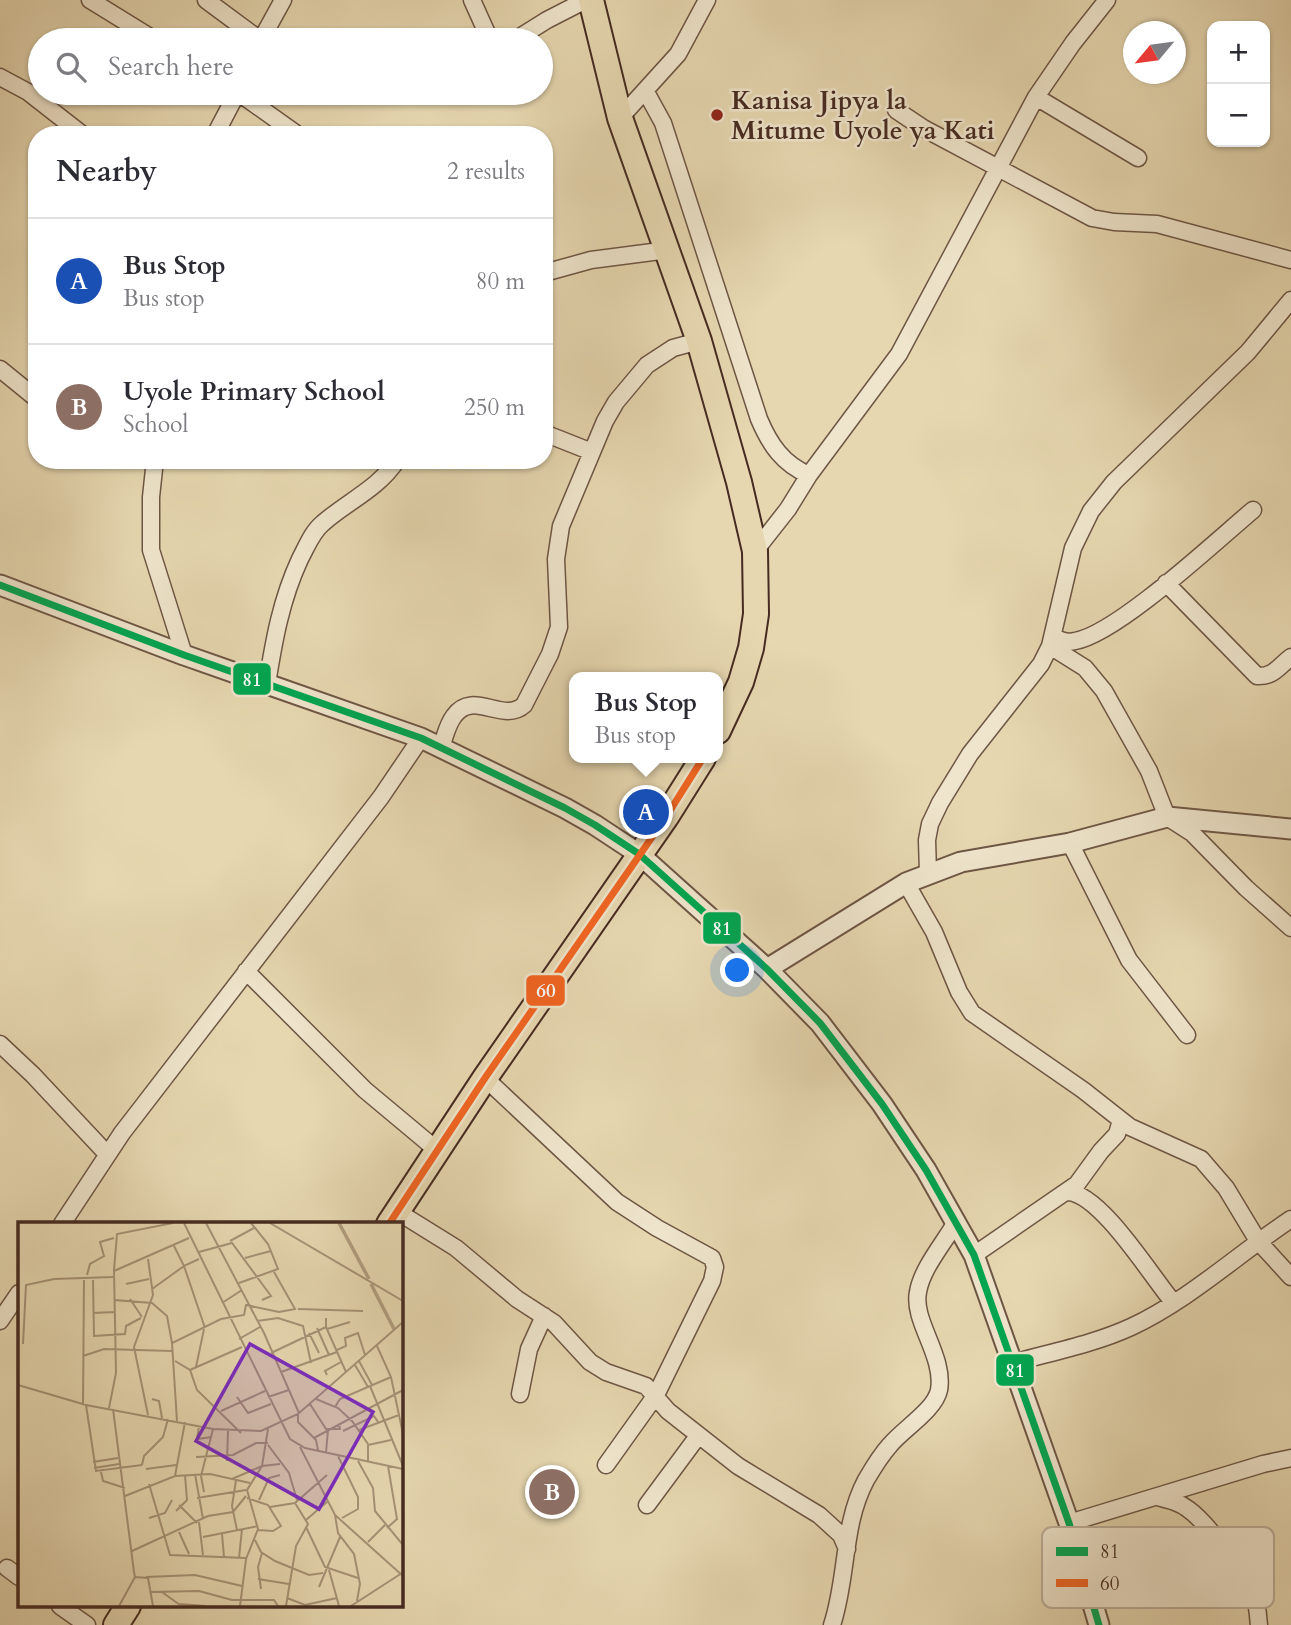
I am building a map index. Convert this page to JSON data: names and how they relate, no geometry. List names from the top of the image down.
{
  "places": ["Kanisa Jipya la Mitume Uyole ya Kati"],
  "lines": ["transit line 81", "transit line 60"],
  "legend": ["81", "60"],
  "north": "bottom left",
  "page": {
    "map_buttons": ["+", "−"],
    "search": "Search here",
    "heading": ["Nearby", "2 results"],
    "list": [
      {
        "mark": "A",
        "name": "Bus Stop",
        "note": "Bus stop",
        "value": "80 m"
      },
      {
        "mark": "B",
        "name": "Uyole Primary School",
        "note": "School",
        "value": "250 m"
      }
    ],
    "popup": ["Bus Stop", "Bus stop"],
    "pins": ["A", "B"]
  }
}
